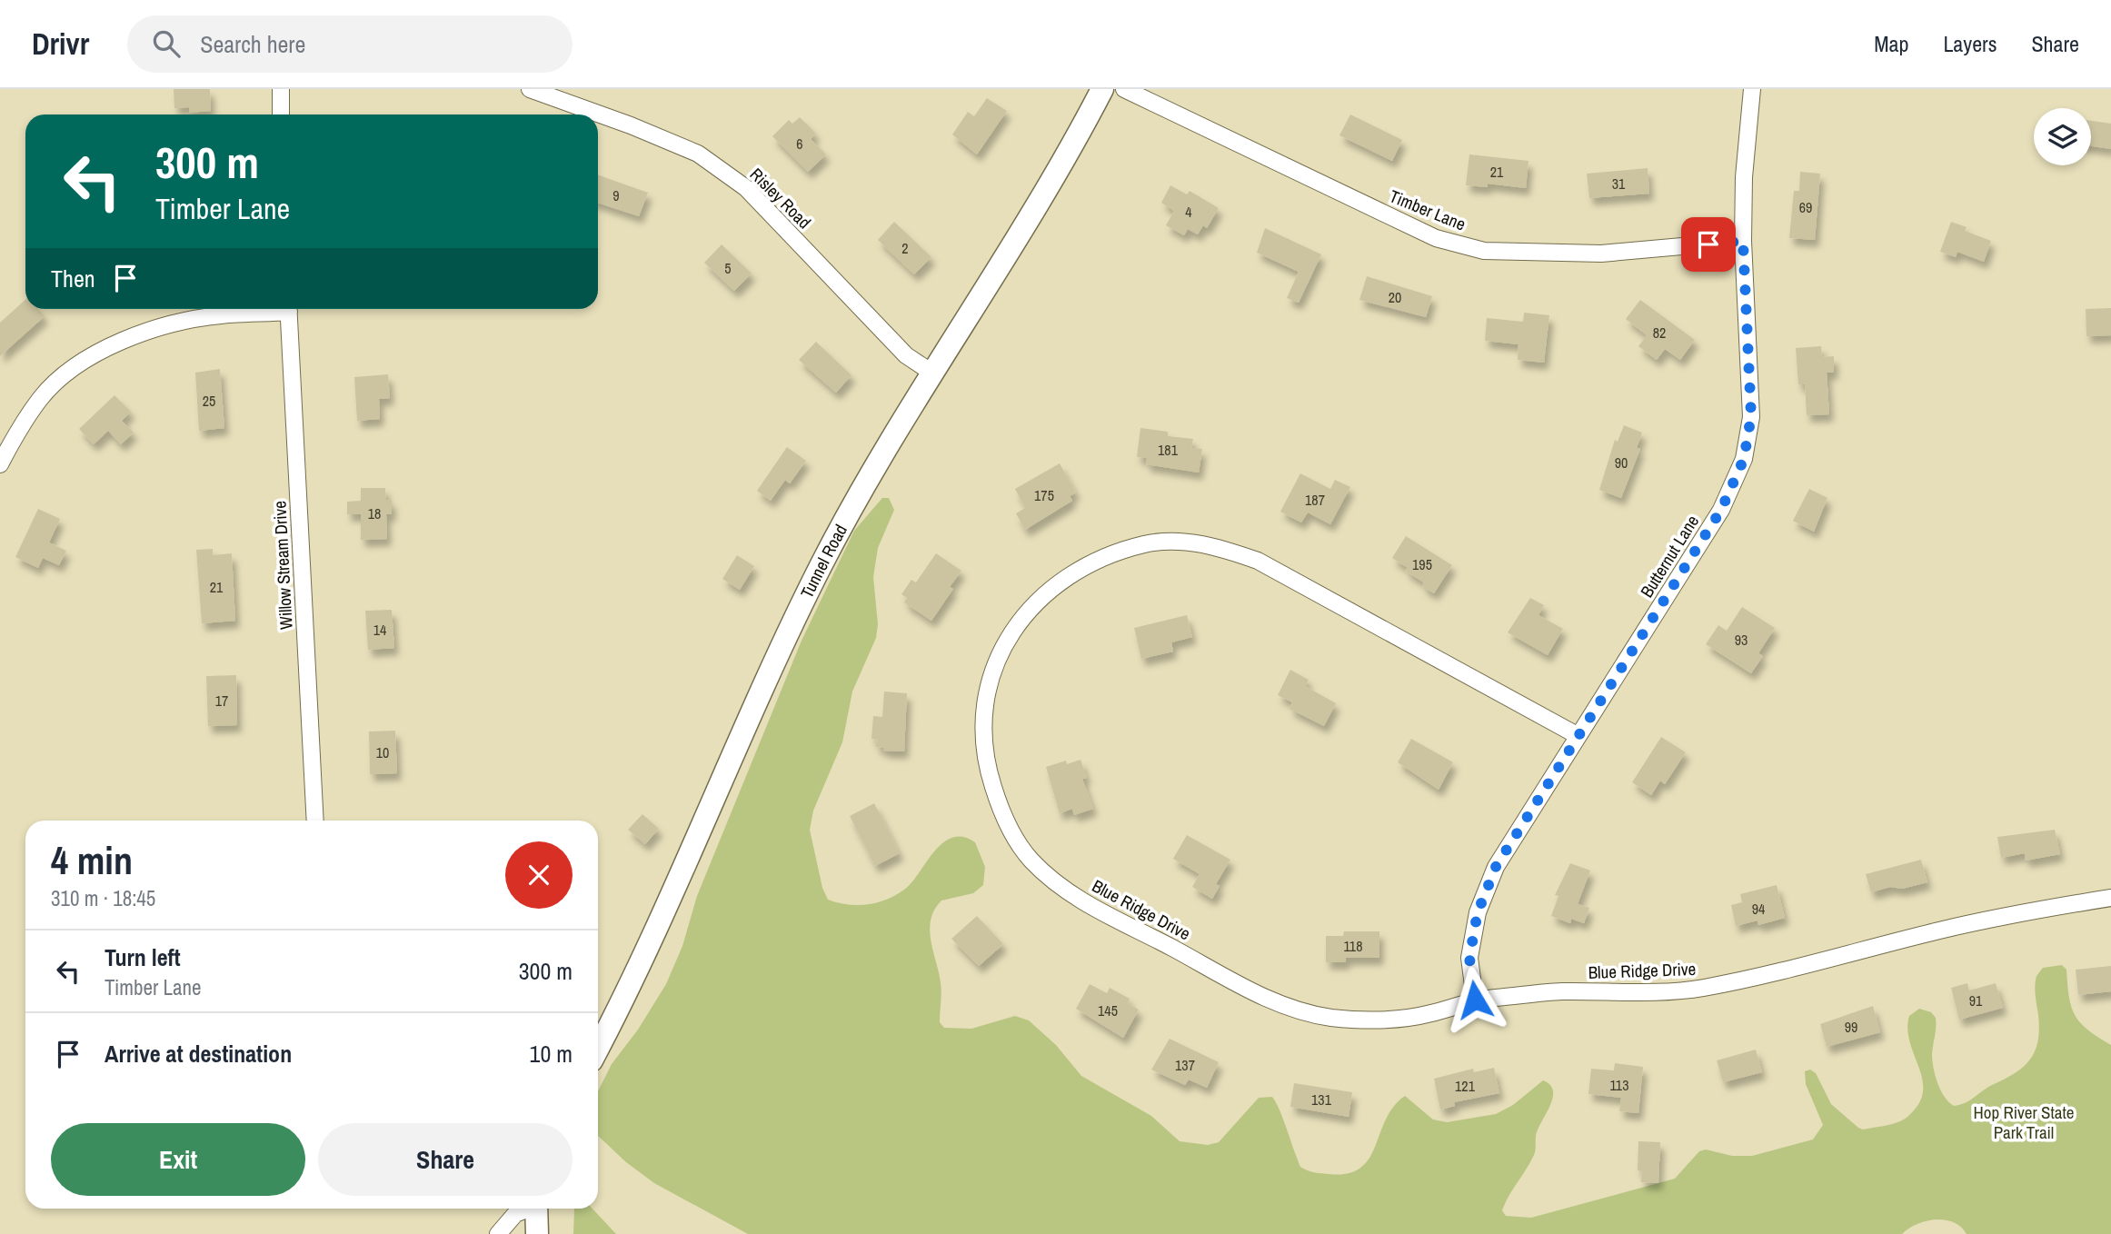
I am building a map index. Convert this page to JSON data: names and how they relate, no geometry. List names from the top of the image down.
{
  "streets": {
    "main road": ["Tunnel Road"],
    "street": [
      "Risley Road",
      "Timber Lane",
      "Butternut Lane",
      "Willow Stream Drive",
      "Blue Ridge Drive"
    ]
  },
  "crossings": [
    ["Risley Road", "Tunnel Road"],
    ["Timber Lane", "Butternut Lane"],
    ["Butternut Lane", "Blue Ridge Drive"]
  ],
  "parks": ["Hop River State Park Trail"],
  "house_numbers": [
    "6",
    "21",
    "31",
    "9",
    "69",
    "4",
    "2",
    "5",
    "20",
    "82",
    "25",
    "181",
    "90",
    "175",
    "187",
    "18",
    "195",
    "21",
    "14",
    "93",
    "17",
    "10",
    "94",
    "118",
    "91",
    "145",
    "99",
    "137",
    "113",
    "121",
    "131"
  ],
  "page": {
    "header": "Drivr",
    "search": "Search here",
    "nav": ["Map", "Layers", "Share"],
    "turn": ["300 m", "Timber Lane"],
    "then": "Then",
    "heading": ["4 min", "310 m · 18:45"],
    "list": [
      {
        "name": "Turn left",
        "note": "Timber Lane",
        "value": "300 m"
      },
      {
        "name": "Arrive at destination",
        "value": "10 m"
      }
    ],
    "buttons": ["Exit", "Share"]
  }
}
